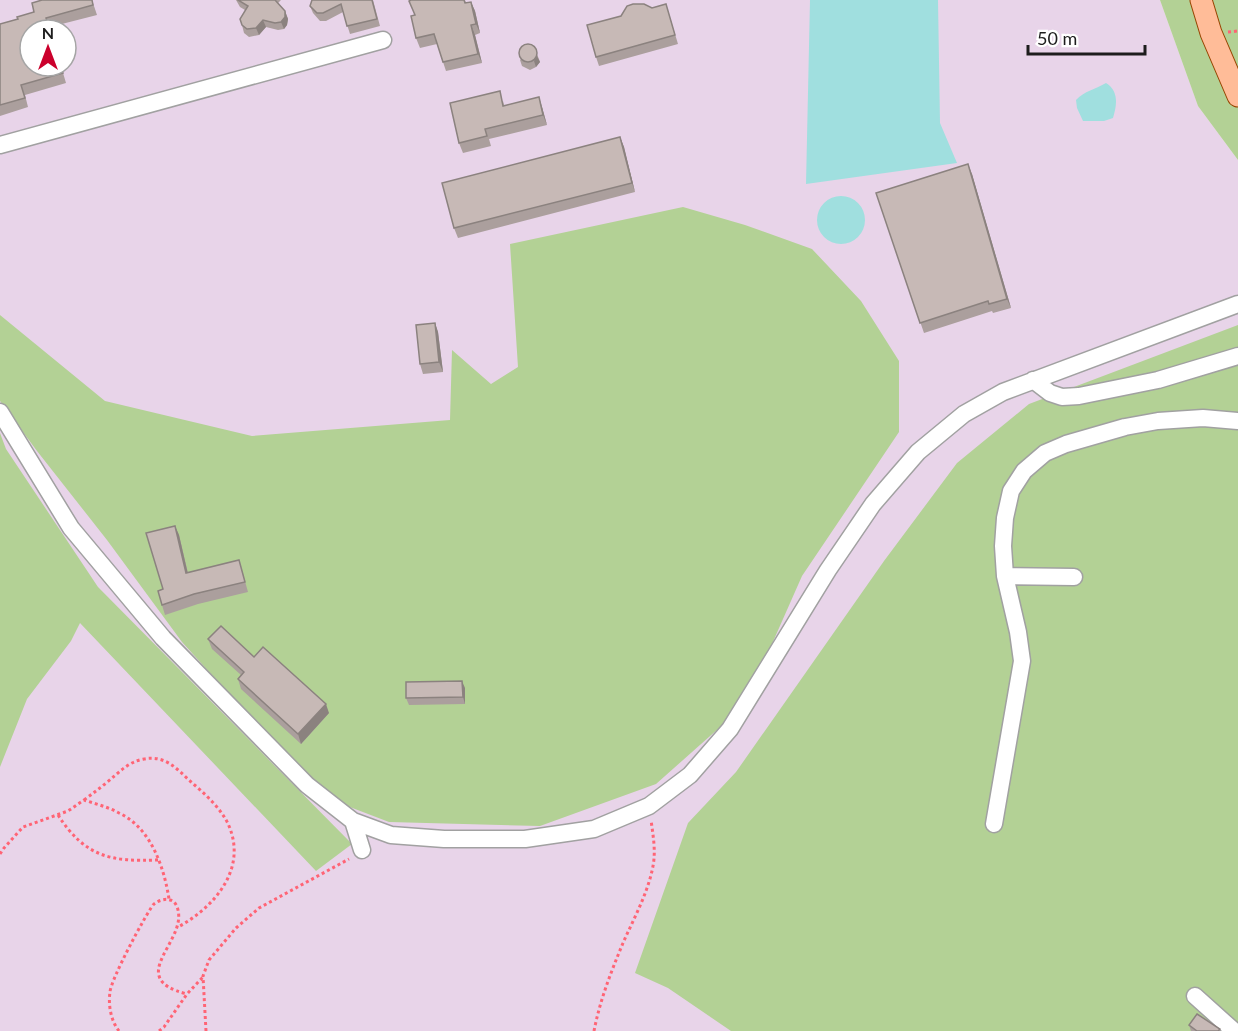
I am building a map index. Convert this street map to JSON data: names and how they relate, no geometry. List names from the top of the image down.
{
  "scale_bar": "50 m",
  "north": "top"
}
